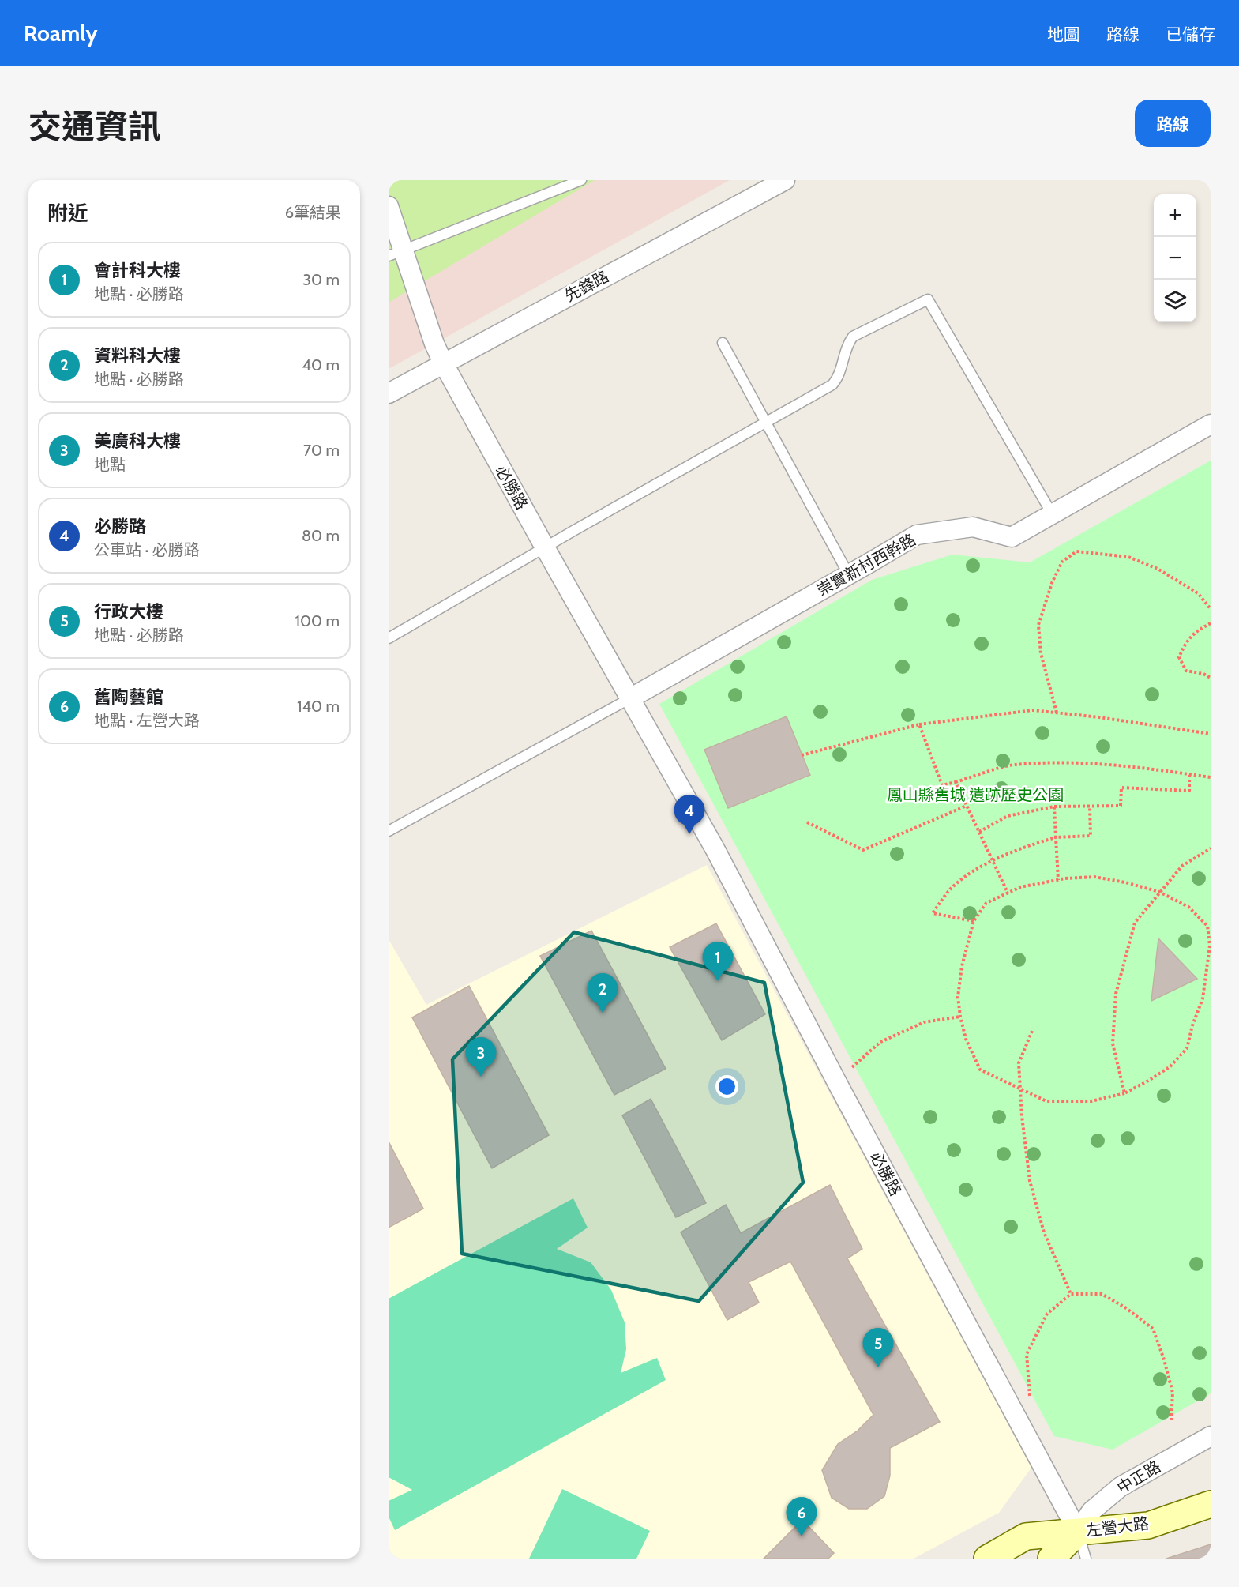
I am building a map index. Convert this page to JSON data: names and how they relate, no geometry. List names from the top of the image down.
{
  "streets": {
    "street": [
      "先鋒路",
      "必勝路",
      "崇實新村西幹路",
      "中正路",
      "左營大路"
    ]
  },
  "crossings": [
    ["先鋒路", "必勝路"],
    ["必勝路", "崇實新村西幹路"],
    ["必勝路", "中正路"],
    ["必勝路", "左營大路"],
    ["中正路", "左營大路"]
  ],
  "parks": ["鳳山縣舊城 遺跡歷史公園"],
  "page": {
    "header": "Roamly",
    "nav": ["地圖", "路線", "已儲存"],
    "title": "交通資訊",
    "buttons": "路線",
    "heading": ["附近", "6筆結果"],
    "map_buttons": ["+", "−"],
    "list": [
      {
        "mark": "1",
        "name": "會計科大樓",
        "note": "地點 · 必勝路",
        "value": "30 m"
      },
      {
        "mark": "2",
        "name": "資料科大樓",
        "note": "地點 · 必勝路",
        "value": "40 m"
      },
      {
        "mark": "3",
        "name": "美廣科大樓",
        "note": "地點",
        "value": "70 m"
      },
      {
        "mark": "4",
        "name": "必勝路",
        "note": "公車站 · 必勝路",
        "value": "80 m"
      },
      {
        "mark": "5",
        "name": "行政大樓",
        "note": "地點 · 必勝路",
        "value": "100 m"
      },
      {
        "mark": "6",
        "name": "舊陶藝館",
        "note": "地點 · 左營大路",
        "value": "140 m"
      }
    ],
    "pins": [
      "4",
      "1",
      "2",
      "3",
      "5",
      "6"
    ]
  }
}
